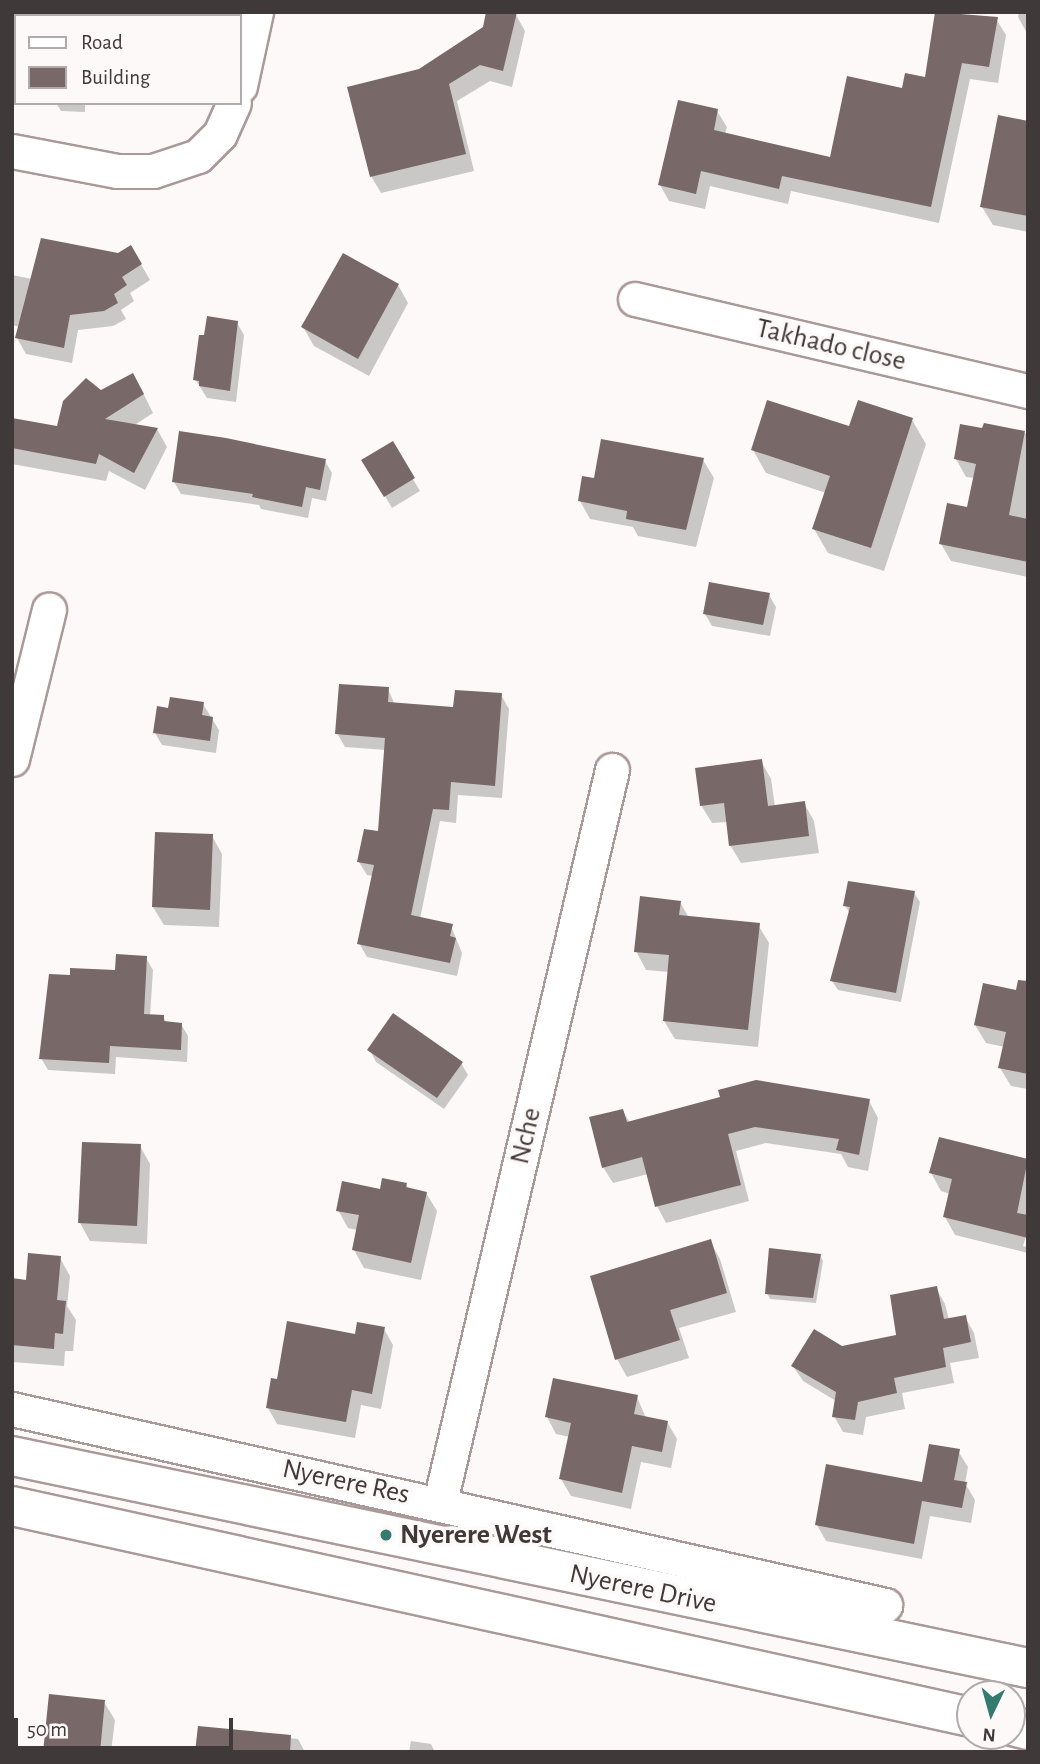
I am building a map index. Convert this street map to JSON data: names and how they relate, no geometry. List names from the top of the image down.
{
  "streets": {
    "main road": ["Nyerere Drive"],
    "street": ["Takhado close", "Nche", "Nyerere Res"]
  },
  "crossings": [
    ["Nche", "Nyerere Res"]
  ],
  "places": ["Nyerere West"],
  "legend": ["Road", "Building"],
  "scale_bar": "50 m",
  "north": "bottom"
}
